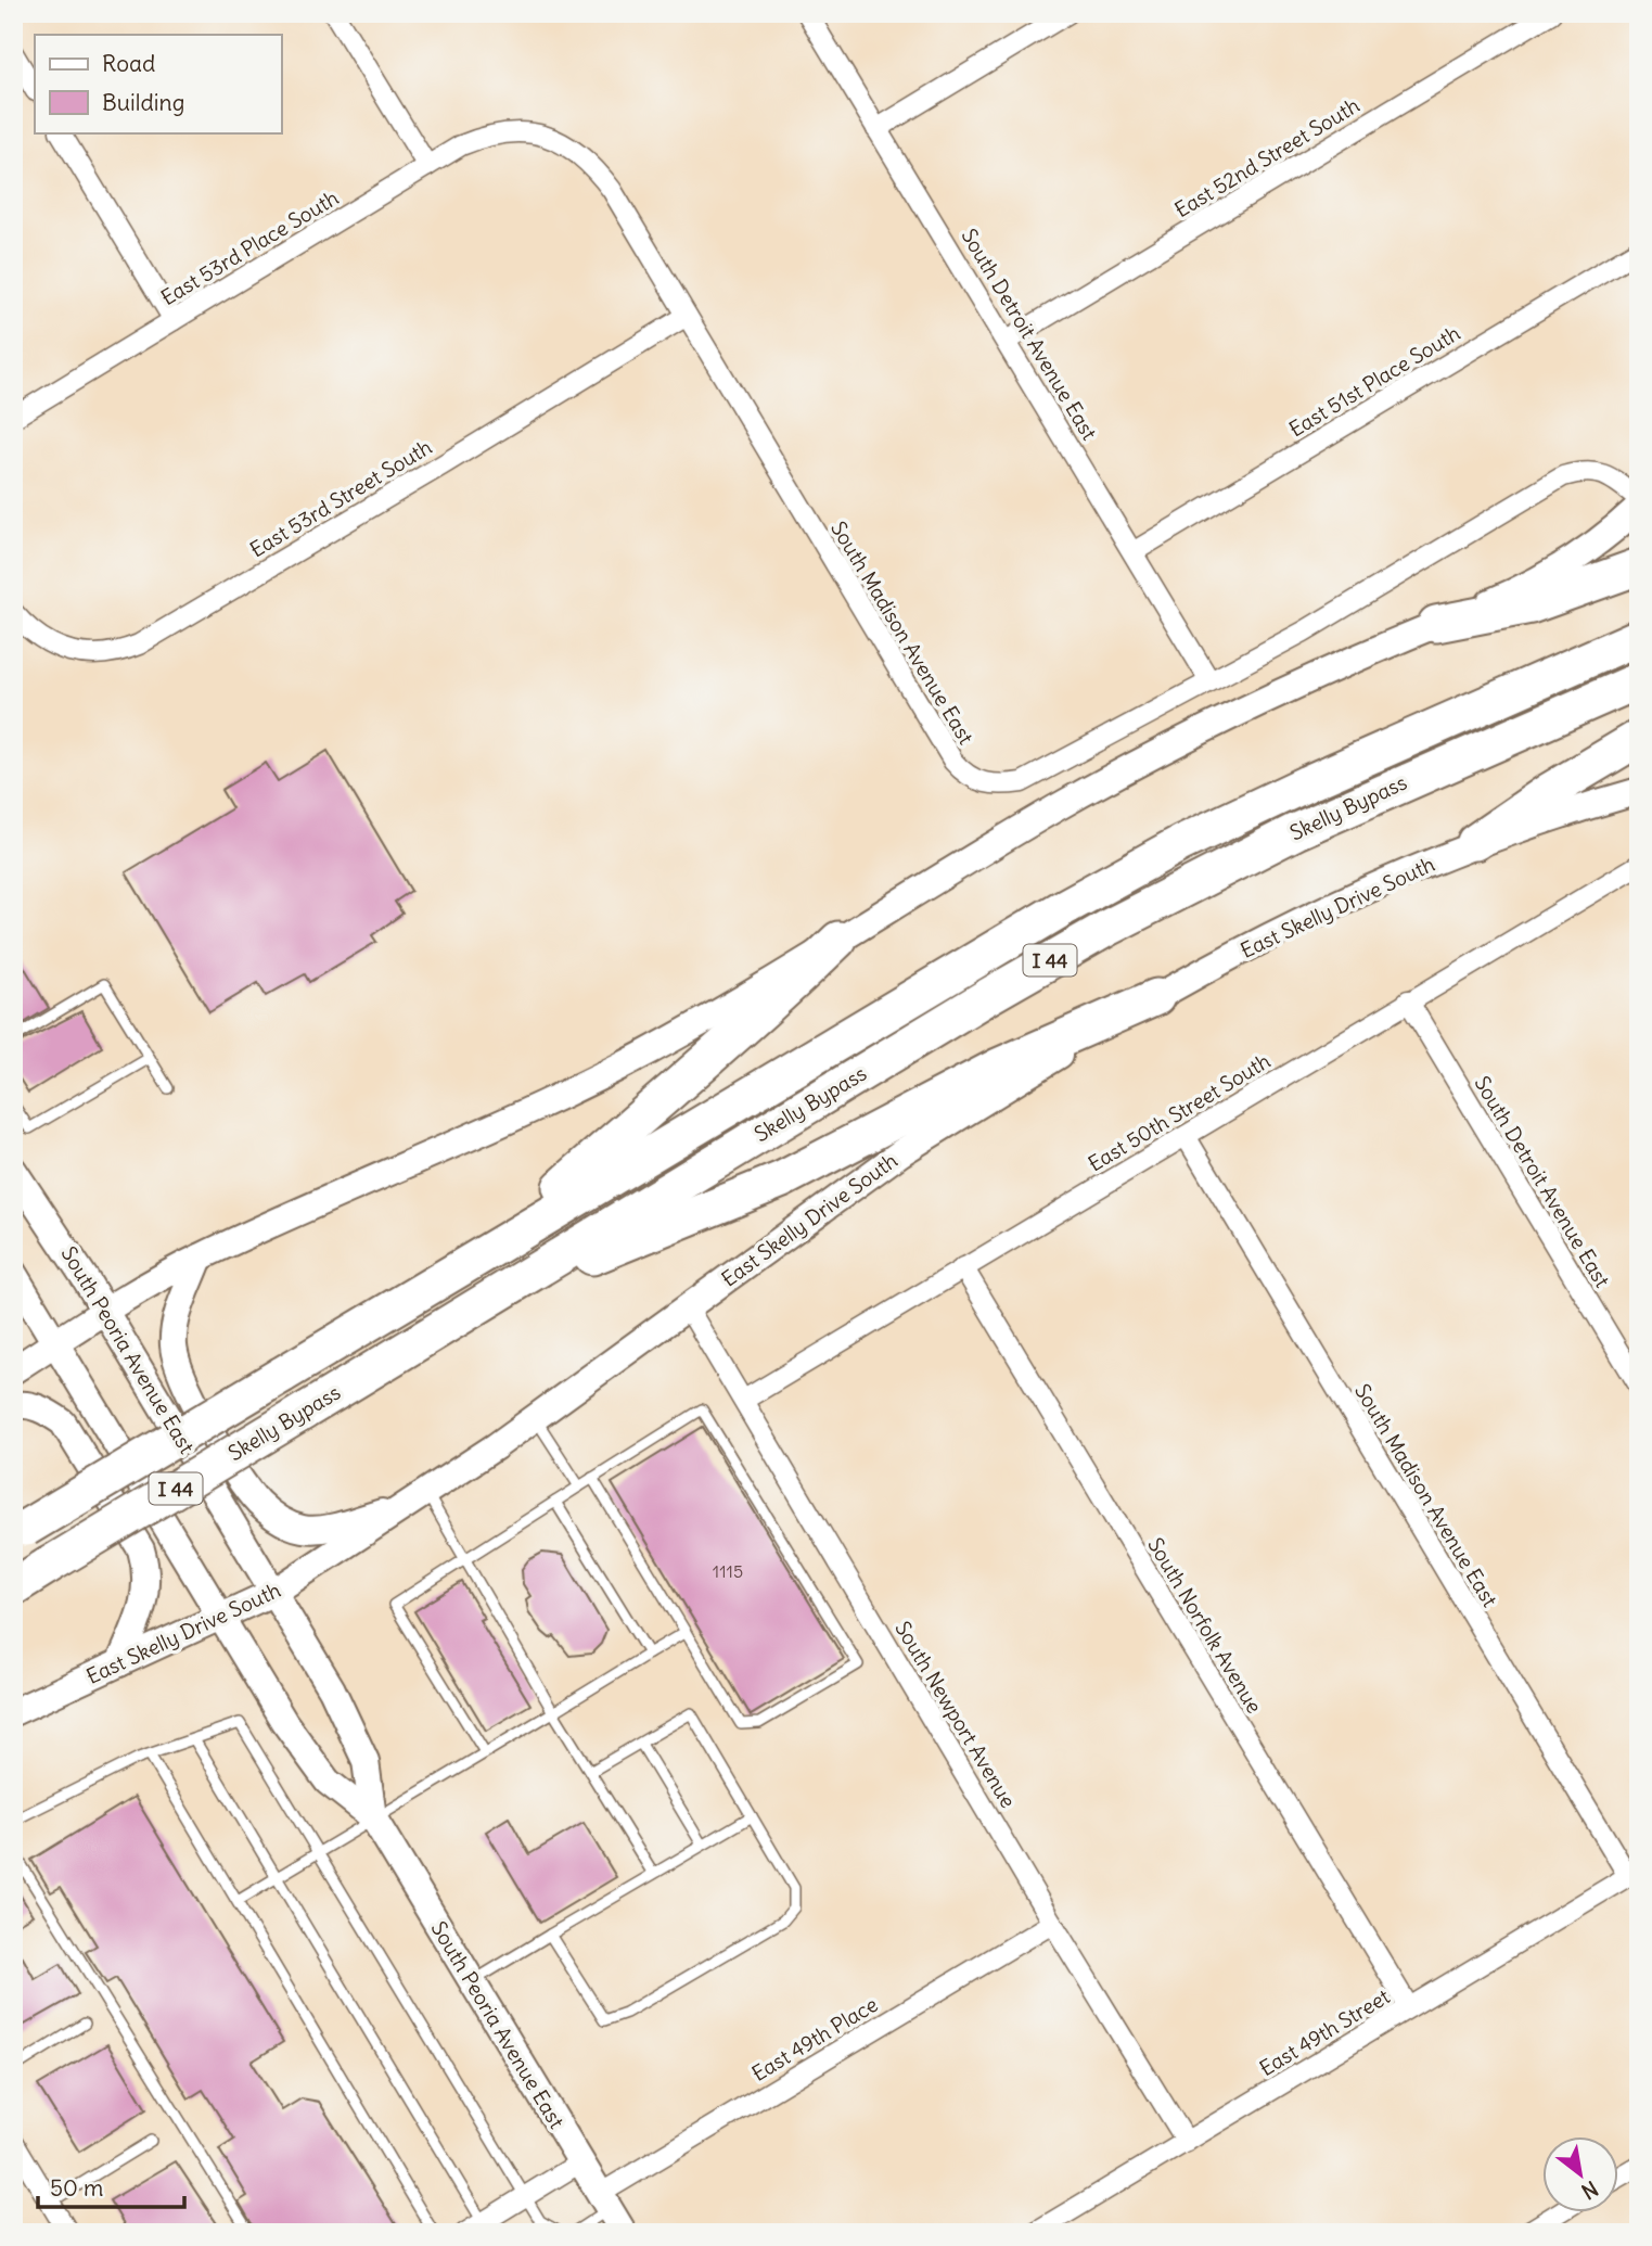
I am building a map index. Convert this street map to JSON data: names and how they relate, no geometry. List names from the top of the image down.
{
  "streets": {
    "highway": ["Skelly Bypass", "I 44"],
    "main road": ["East Skelly Drive South", "South Peoria Avenue East"],
    "street": [
      "East 52nd Street South",
      "East 53rd Place South",
      "South Detroit Avenue East",
      "East 51st Place South",
      "East 53rd Street South",
      "South Madison Avenue East",
      "East 50th Street South",
      "South Norfolk Avenue",
      "South Newport Avenue",
      "East 49th Street",
      "East 49th Place"
    ]
  },
  "crossings": [
    ["East 52nd Street South", "South Detroit Avenue East"],
    ["East 53rd Place South", "South Madison Avenue East"],
    ["South Detroit Avenue East", "East 51st Place South"],
    ["South Detroit Avenue East", "South Madison Avenue East"],
    ["South Detroit Avenue East", "East 50th Street South"],
    ["East 53rd Street South", "South Madison Avenue East"],
    ["South Madison Avenue East", "East 50th Street South"],
    ["South Madison Avenue East", "East 49th Street"],
    ["East Skelly Drive South", "South Peoria Avenue East"],
    ["East Skelly Drive South", "South Newport Avenue"],
    ["East 50th Street South", "South Norfolk Avenue"],
    ["East 50th Street South", "South Newport Avenue"],
    ["South Peoria Avenue East", "East 49th Place"],
    ["South Norfolk Avenue", "East 49th Street"],
    ["South Newport Avenue", "East 49th Street"],
    ["South Newport Avenue", "East 49th Place"]
  ],
  "house_numbers": ["1115"],
  "legend": ["Road", "Building"],
  "scale_bar": "50 m",
  "north": "bottom right"
}
